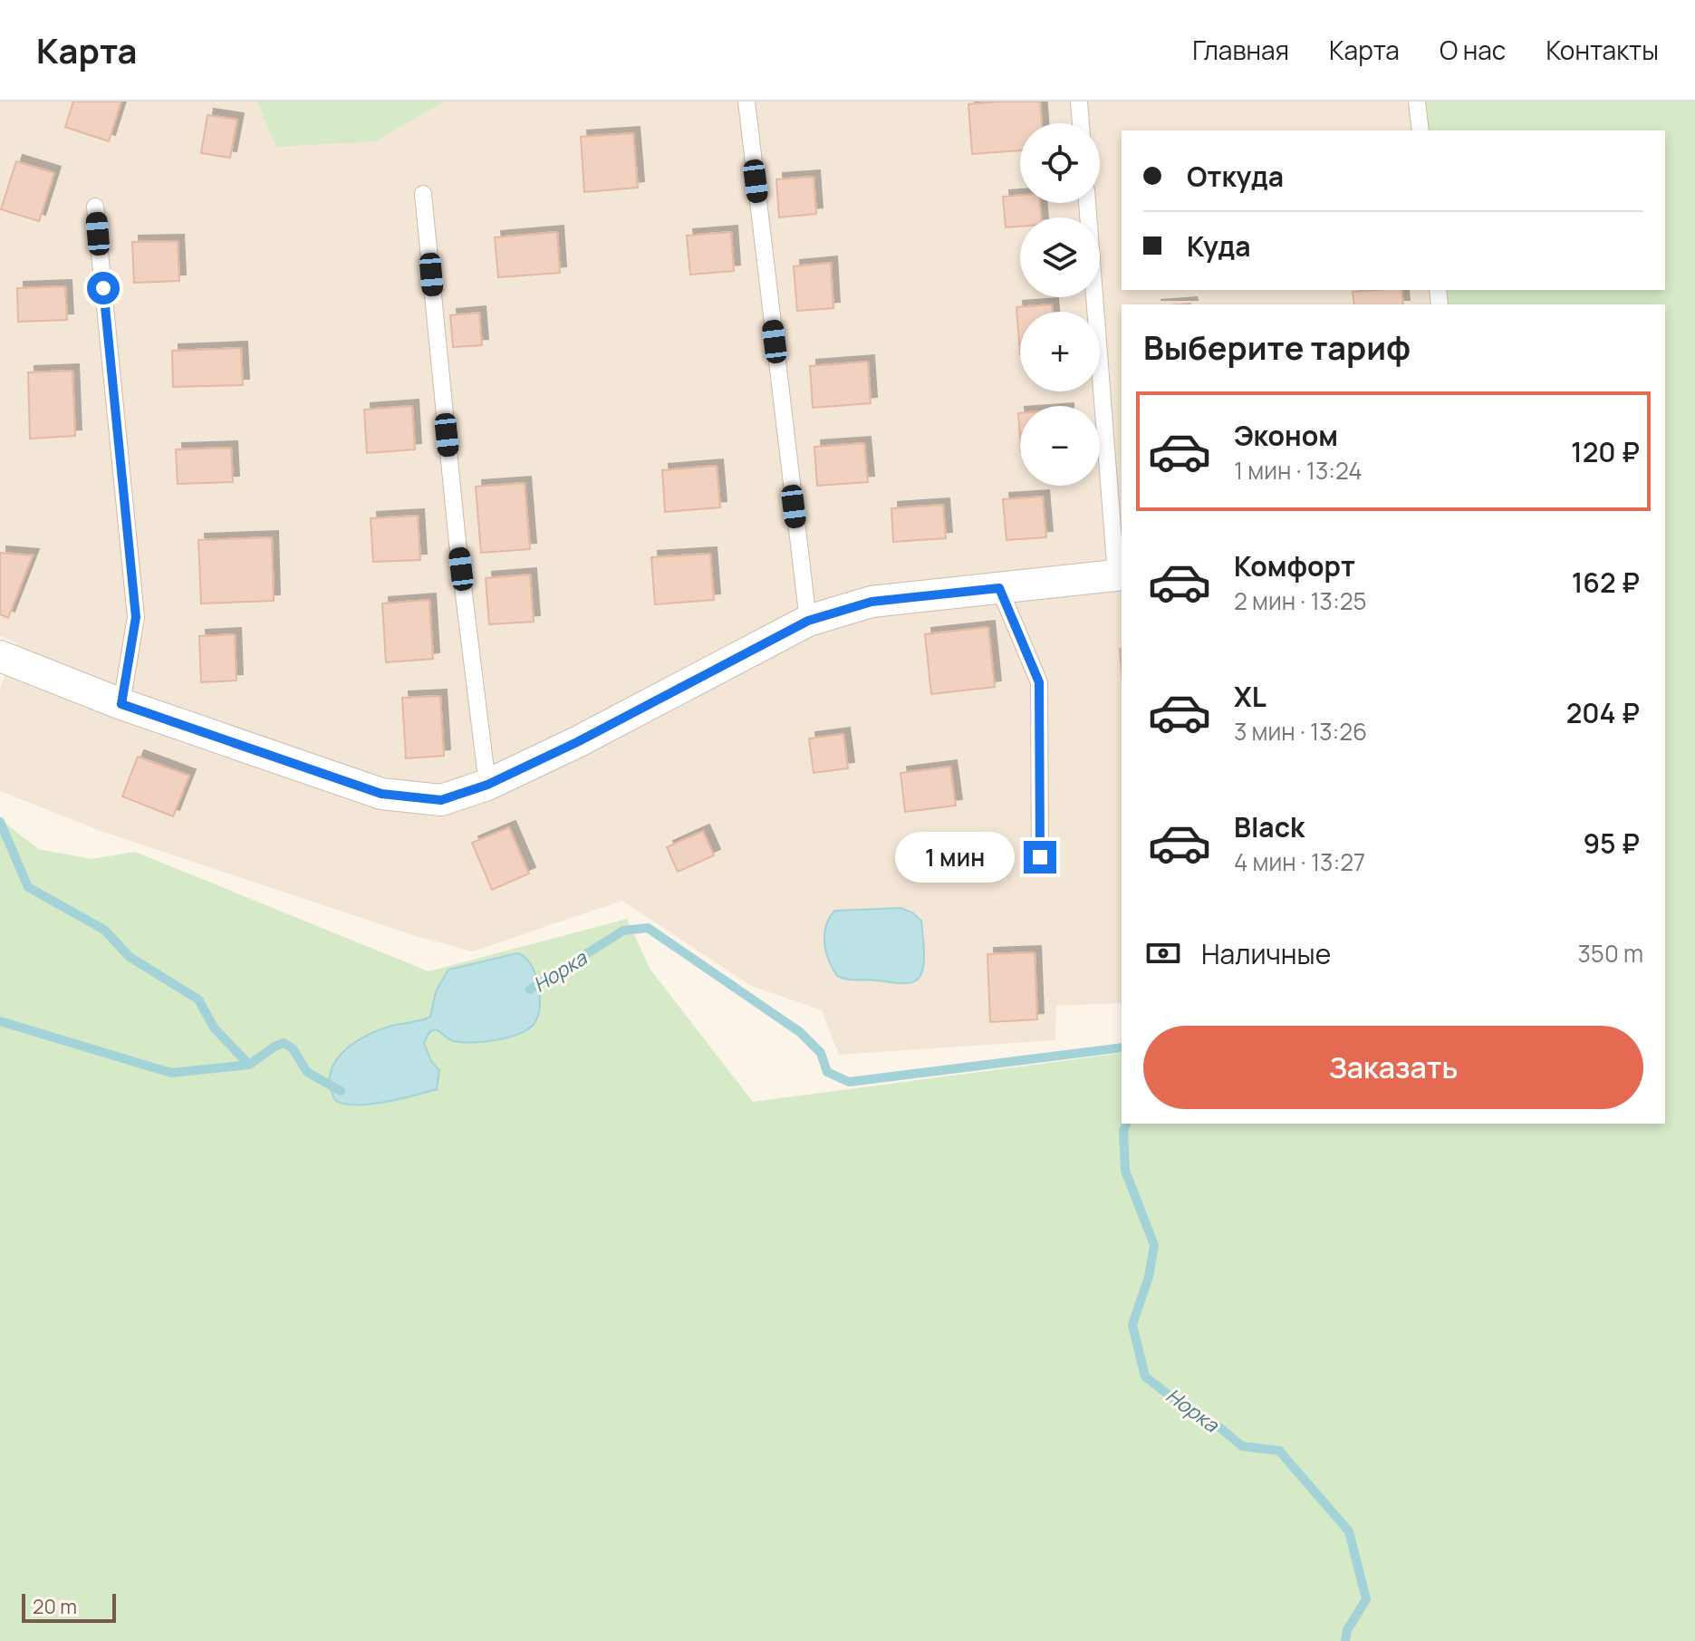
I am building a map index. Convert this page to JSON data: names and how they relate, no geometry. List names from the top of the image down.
{
  "water": ["Норка"],
  "scale_bar": "20 m",
  "page": {
    "header": "Карта",
    "nav": [
      "Главная",
      "Карта",
      "О нас",
      "Контакты"
    ],
    "map_buttons": ["+", "−"],
    "banner": ["Откуда", "Куда"],
    "heading": "Выберите тариф",
    "list": [
      {
        "name": "Эконом",
        "note": "1 мин · 13:24",
        "value": "120 ₽"
      },
      {
        "name": "Комфорт",
        "note": "2 мин · 13:25",
        "value": "162 ₽"
      },
      {
        "name": "XL",
        "note": "3 мин · 13:26",
        "value": "204 ₽"
      },
      {
        "name": "Black",
        "note": "4 мин · 13:27",
        "value": "95 ₽"
      }
    ],
    "bubble": "1 мин",
    "pay": ["Наличные", "350 m"],
    "buttons": "Заказать",
    "scale": "20 m"
  }
}
